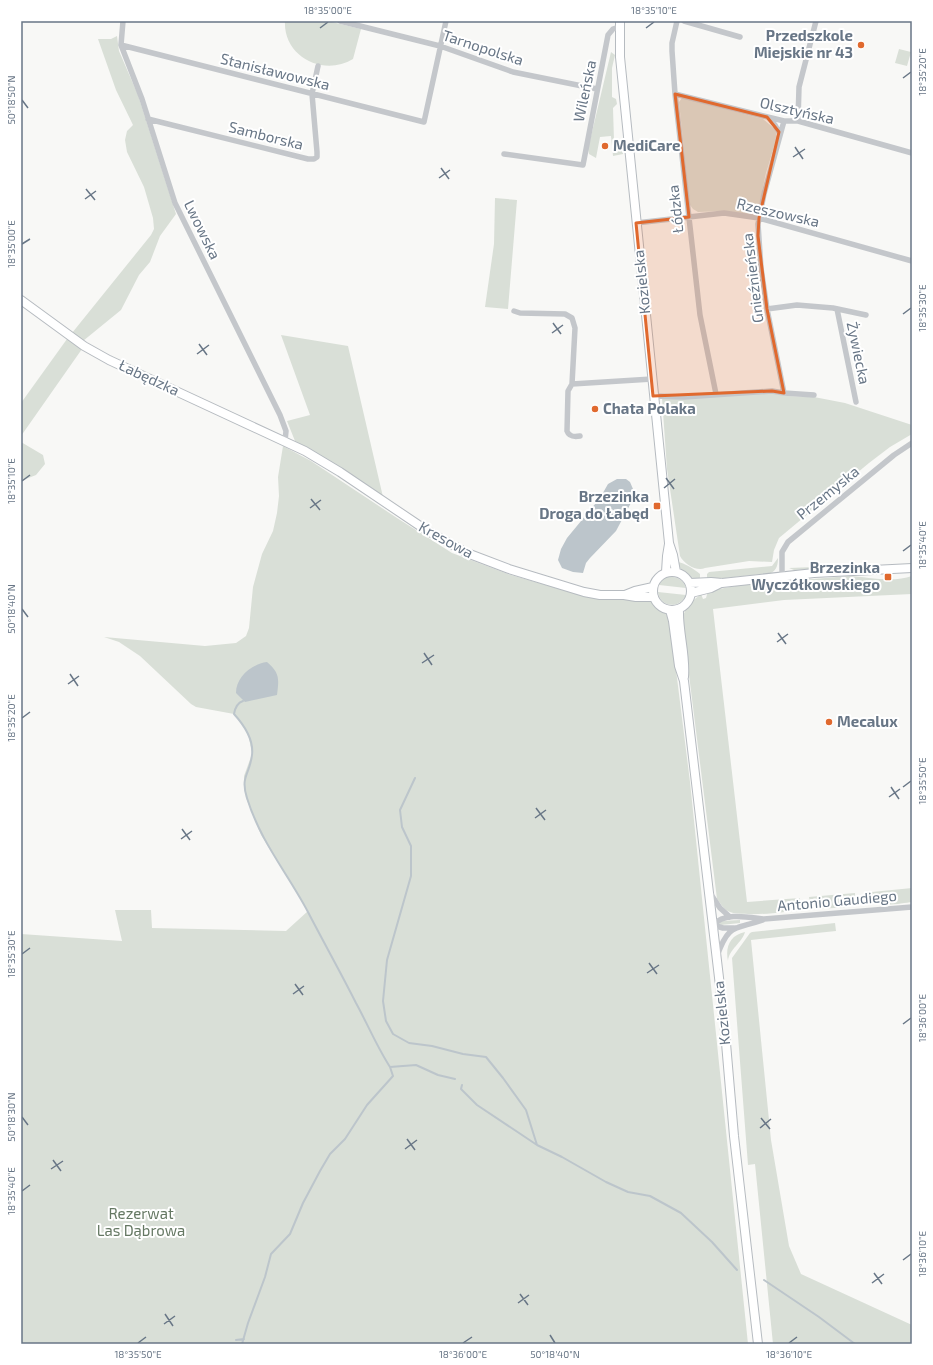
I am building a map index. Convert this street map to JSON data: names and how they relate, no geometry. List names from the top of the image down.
{
  "streets": {
    "street": [
      "Tarnopolska",
      "Stanisławowska",
      "Wileńska",
      "Olsztyńska",
      "Samborska",
      "Łódzka",
      "Rzeszowska",
      "Lwowska",
      "Gnieźnieńska",
      "Kozielska",
      "Żywiecka",
      "Łabędzka",
      "Przemyska",
      "Kresowa",
      "Antonio Gaudiego"
    ]
  },
  "crossings": [
    ["Tarnopolska", "Stanisławowska"],
    ["Tarnopolska", "Wileńska"],
    ["Stanisławowska", "Samborska"],
    ["Stanisławowska", "Lwowska"],
    ["Wileńska", "Kozielska"],
    ["Olsztyńska", "Łódzka"],
    ["Olsztyńska", "Gnieźnieńska"],
    ["Samborska", "Lwowska"],
    ["Łódzka", "Rzeszowska"],
    ["Rzeszowska", "Gnieźnieńska"],
    ["Rzeszowska", "Kozielska"],
    ["Lwowska", "Łabędzka"],
    ["Lwowska", "Kresowa"],
    ["Gnieźnieńska", "Żywiecka"],
    ["Kozielska", "Kresowa"],
    ["Kozielska", "Antonio Gaudiego"],
    ["Łabędzka", "Kresowa"]
  ],
  "parks": ["Rezerwat Las Dąbrowa"],
  "places": {
    "other": [
      "Przedszkole Miejskie nr 43",
      "MediCare",
      "Chata Polaka",
      "Mecalux"
    ],
    "transit": ["Brzezinka Droga do Łabęd", "Brzezinka Wyczółkowskiego"]
  },
  "coordinates": [
    "18°35'00\"E",
    "18°35'10\"E",
    "18°35'20\"E",
    "50°18'50\"N",
    "18°35'30\"E",
    "18°35'40\"E",
    "50°18'40\"N",
    "18°35'50\"E",
    "18°36'00\"E",
    "50°18'30\"N",
    "18°36'10\"E"
  ]
}
